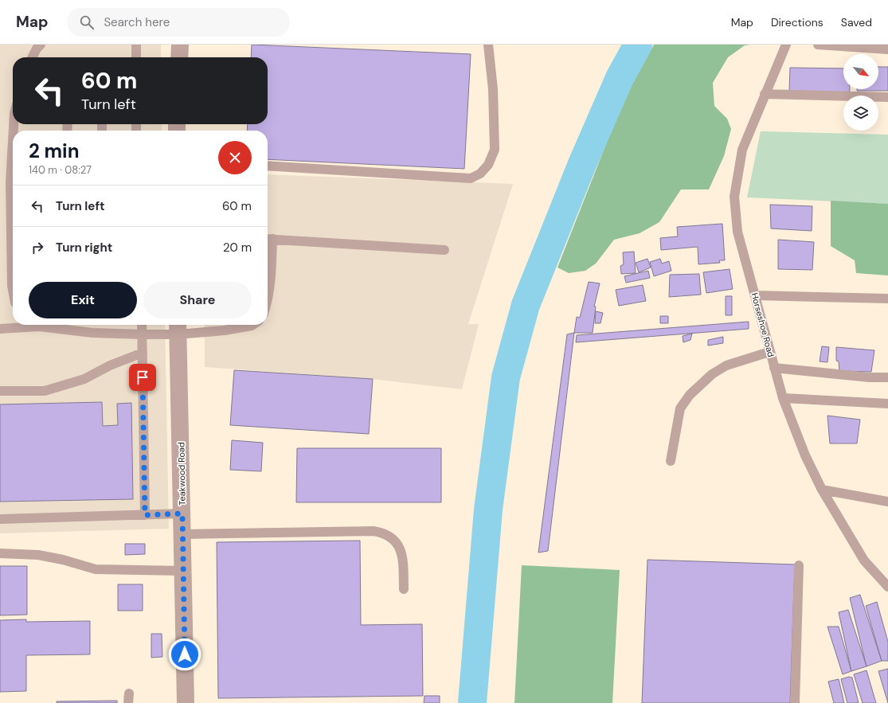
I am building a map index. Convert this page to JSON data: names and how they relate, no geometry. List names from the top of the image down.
{
  "streets": {
    "street": ["Teakwood Road"],
    "lane": ["Horseshoe Road"]
  },
  "north": "bottom right",
  "page": {
    "header": "Map",
    "search": "Search here",
    "nav": ["Map", "Directions", "Saved"],
    "turn": ["60 m", "Turn left"],
    "heading": ["2 min", "140 m · 08:27"],
    "list": [
      {
        "name": "Turn left",
        "value": "60 m"
      },
      {
        "name": "Turn right",
        "value": "20 m"
      }
    ],
    "buttons": ["Exit", "Share"]
  }
}
